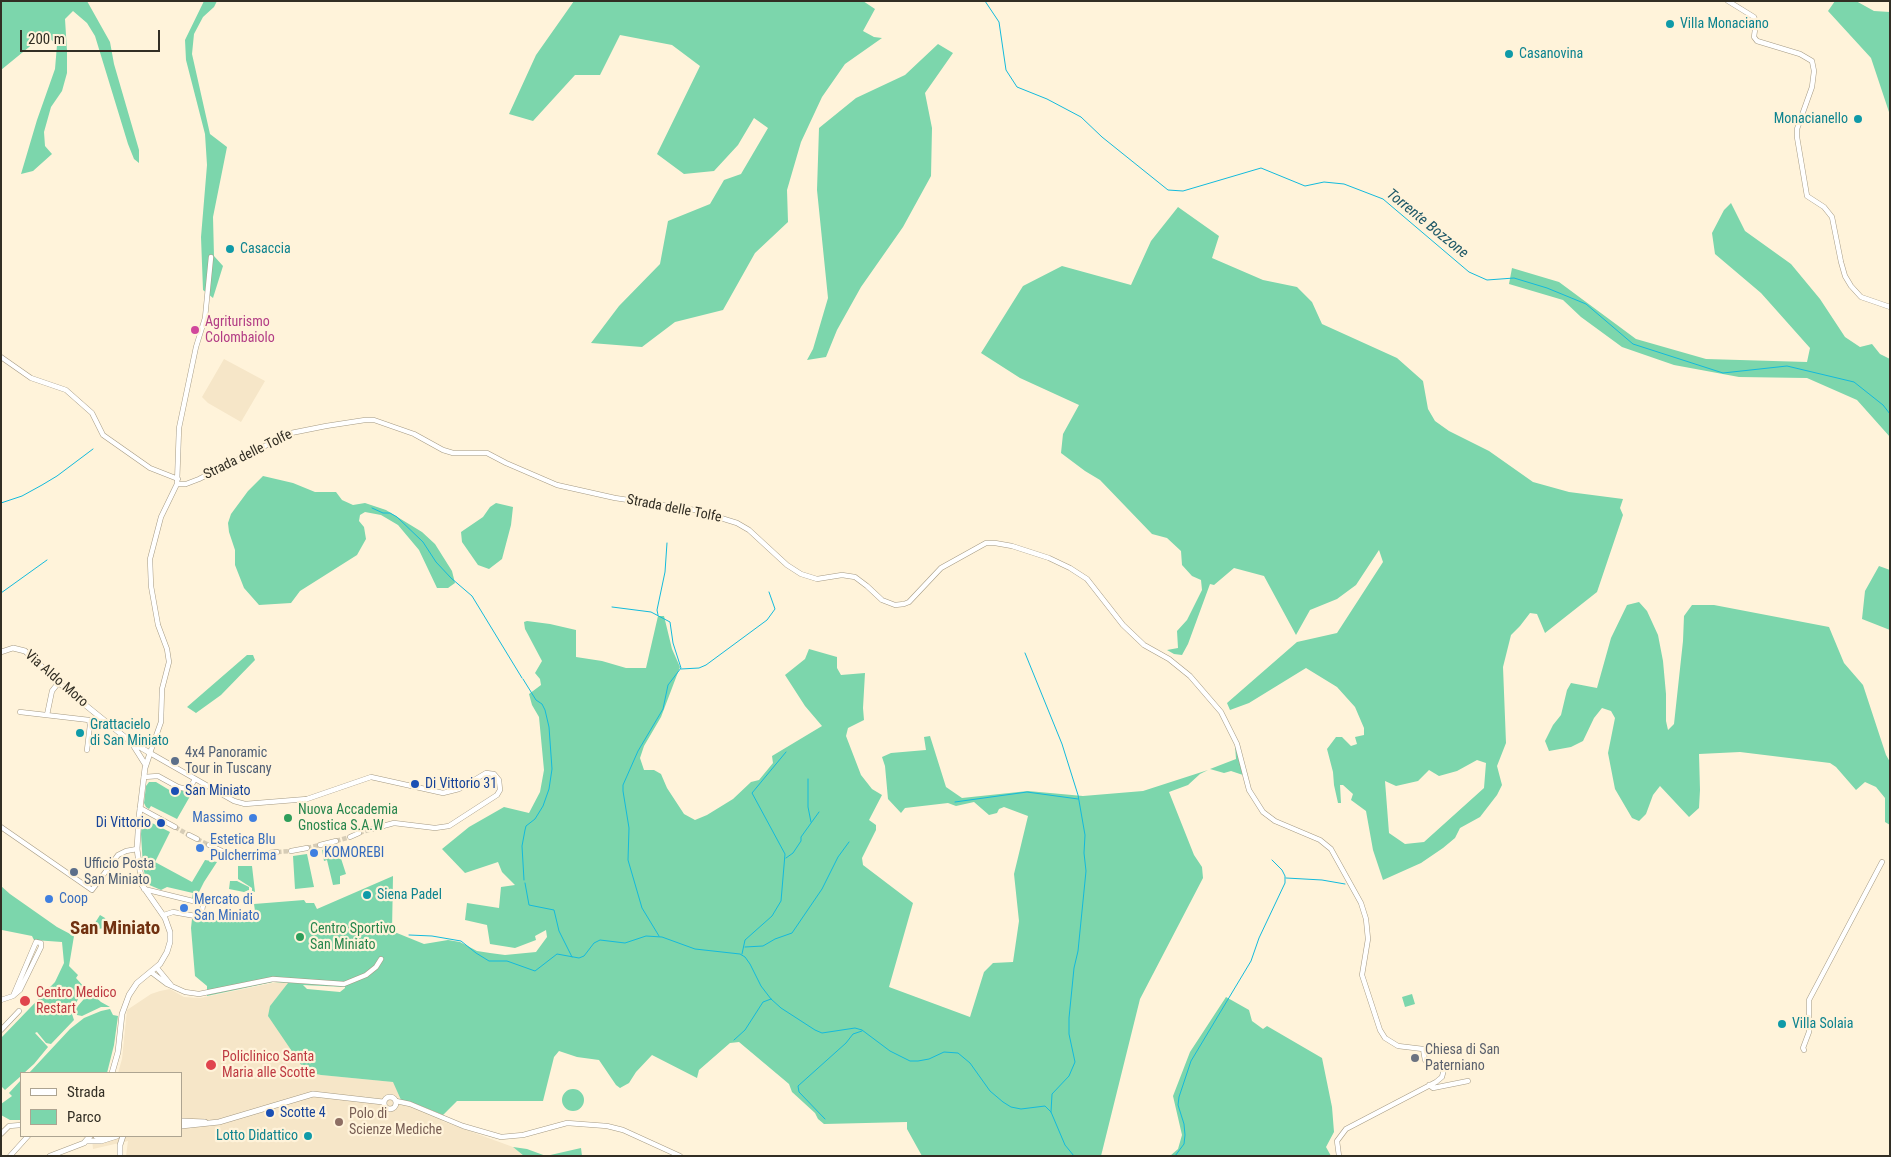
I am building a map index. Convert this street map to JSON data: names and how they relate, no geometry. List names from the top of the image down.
{
  "streets": {
    "street": ["Strada delle Tolfe", "Via Aldo Moro"]
  },
  "districts": ["San Miniato"],
  "water": ["Torrente Bozzone"],
  "places": [
    "Villa Monaciano",
    "Casanovina",
    "Monacianello",
    "Casaccia",
    "Agriturismo Colombaiolo",
    "Grattacielo di San Miniato",
    "4x4 Panoramic Tour in Tuscany",
    "Di Vittorio 31",
    "San Miniato",
    "Massimo",
    "Nuova Accademia Gnostica S.A.W",
    "Di Vittorio",
    "Estetica Blu Pulcherrima",
    "KOMOREBI",
    "Ufficio Posta San Miniato",
    "Siena Padel",
    "Coop",
    "Mercato di San Miniato",
    "Centro Sportivo San Miniato",
    "Centro Medico Restart",
    "Villa Solaia",
    "Chiesa di San Paterniano",
    "Policlinico Santa Maria alle Scotte",
    "Scotte 4",
    "Polo di Scienze Mediche",
    "Lotto Didattico"
  ],
  "legend": ["Strada", "Parco"],
  "scale_bar": "200 m"
}
